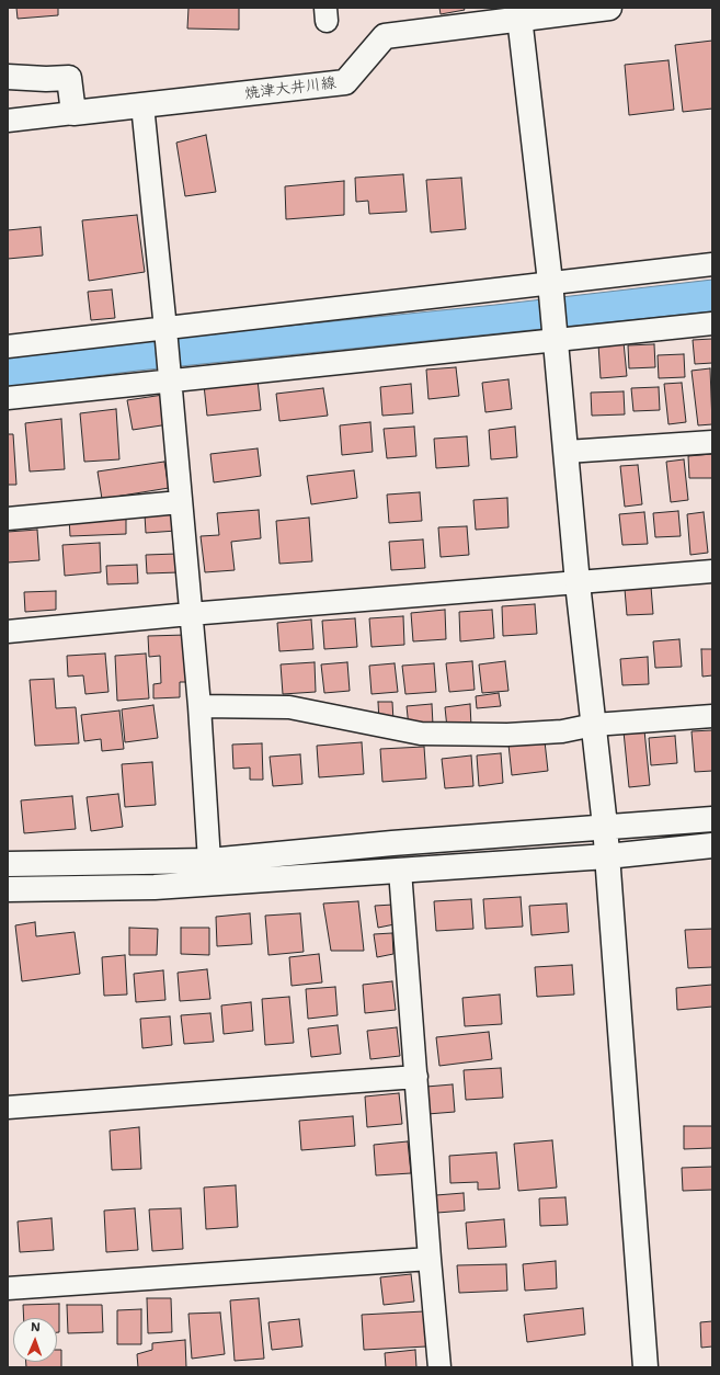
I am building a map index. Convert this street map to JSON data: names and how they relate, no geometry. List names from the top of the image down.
{
  "streets": {
    "street": ["焼津大井川線"]
  },
  "north": "top"
}
